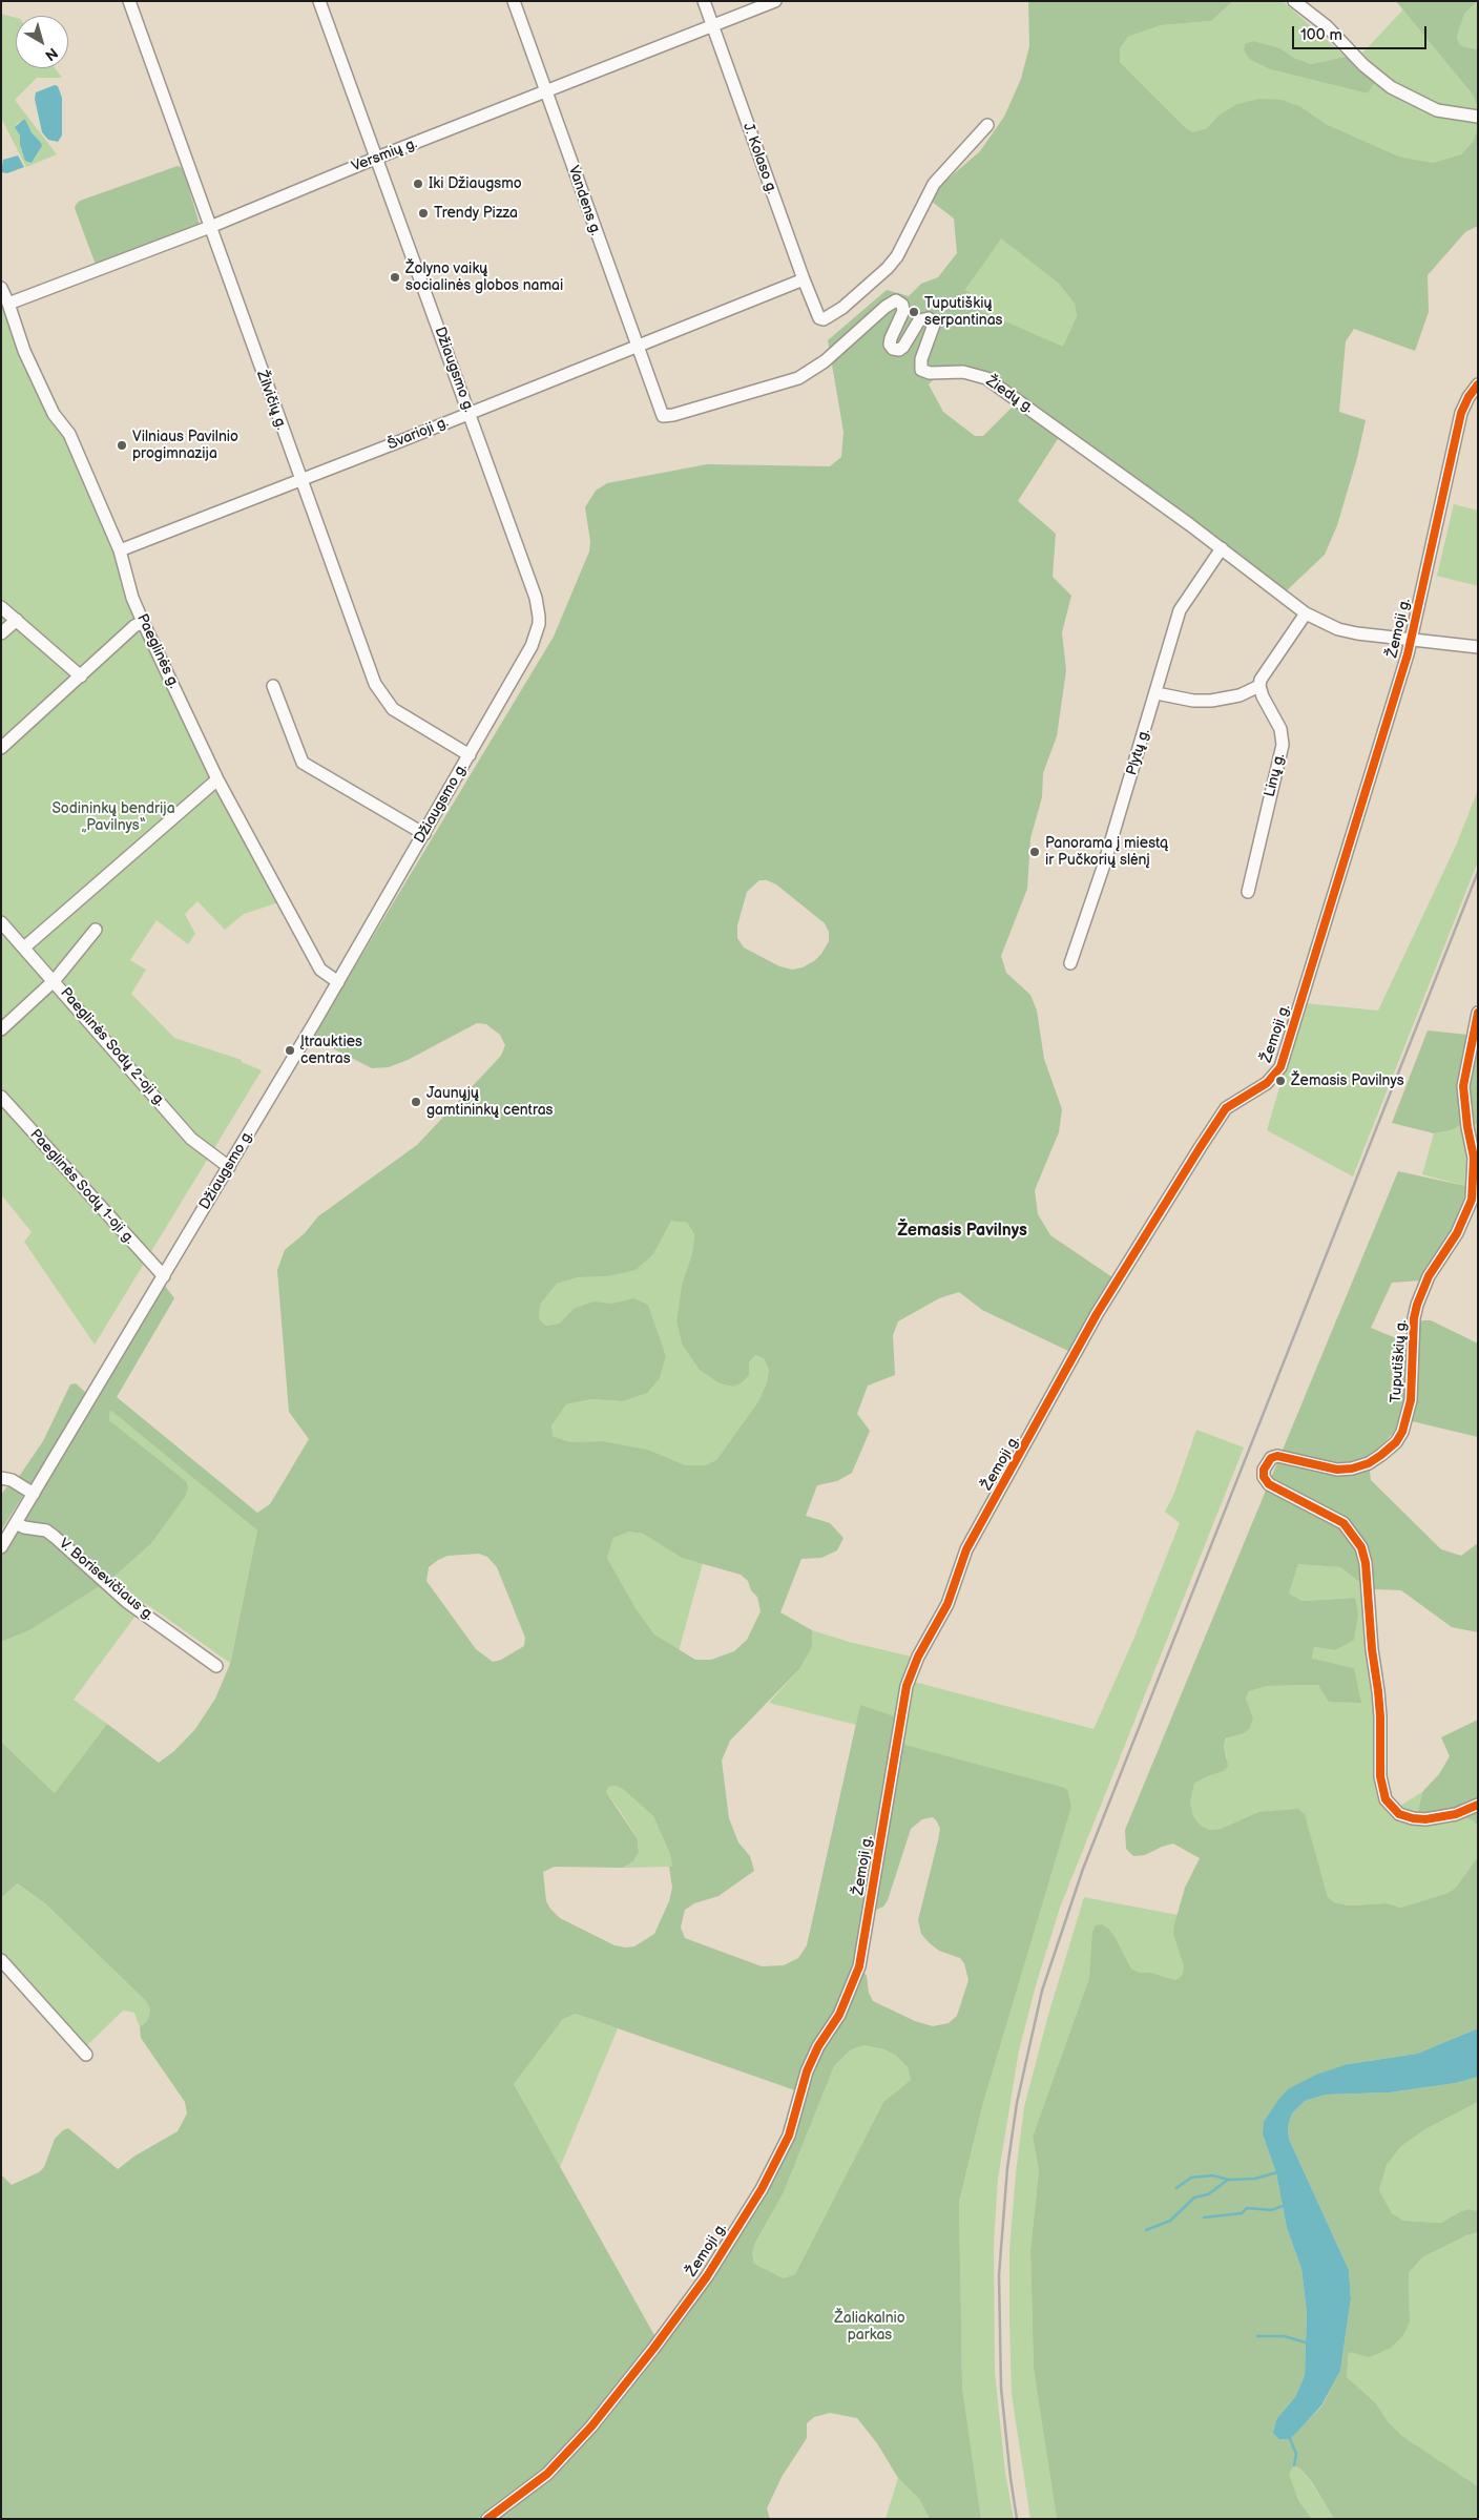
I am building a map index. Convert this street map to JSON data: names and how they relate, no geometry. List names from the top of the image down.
{
  "streets": {
    "street": [
      "Versmių g.",
      "J. Kolaso g.",
      "Vandens g.",
      "Džiaugsmo g.",
      "Žiedų g.",
      "Žilvičių g.",
      "Švarioji g.",
      "Žemoji g.",
      "Paeglinės g.",
      "Plytų g.",
      "Linų g.",
      "Paeglinės Sodų 2-oji g.",
      "Paeglinės Sodų 1-oji g.",
      "Tuputiškių g.",
      "V. Borisevičiaus g."
    ]
  },
  "crossings": [
    ["Versmių g.", "J. Kolaso g."],
    ["Versmių g.", "Vandens g."],
    ["Versmių g.", "Džiaugsmo g."],
    ["Versmių g.", "Žilvičių g."],
    ["Versmių g.", "Paeglinės g."],
    ["J. Kolaso g.", "Švarioji g."],
    ["Vandens g.", "Žiedų g."],
    ["Vandens g.", "Švarioji g."],
    ["Džiaugsmo g.", "Žilvičių g."],
    ["Džiaugsmo g.", "Švarioji g."],
    ["Džiaugsmo g.", "Paeglinės g."],
    ["Džiaugsmo g.", "Paeglinės Sodų 2-oji g."],
    ["Džiaugsmo g.", "Paeglinės Sodų 1-oji g."],
    ["Džiaugsmo g.", "V. Borisevičiaus g."],
    ["Žiedų g.", "Žemoji g."],
    ["Žiedų g.", "Plytų g."],
    ["Žilvičių g.", "Švarioji g."],
    ["Švarioji g.", "Paeglinės g."]
  ],
  "districts": ["Žemasis Pavilnys"],
  "parks": ["Sodininkų bendrija „Pavilnys“", "Žaliakalnio parkas"],
  "places": [
    "Iki Džiaugsmo",
    "Trendy Pizza",
    "Žolyno vaikų socialinės globos namai",
    "Tuputiškių serpantinas",
    "Vilniaus Pavilnio progimnazija",
    "Panorama į miestą ir Pučkorių slėnį",
    "Įtraukties centras",
    "Žemasis Pavilnys",
    "Jaunųjų gamtininkų centras"
  ],
  "scale_bar": "100 m",
  "north": "bottom right"
}
